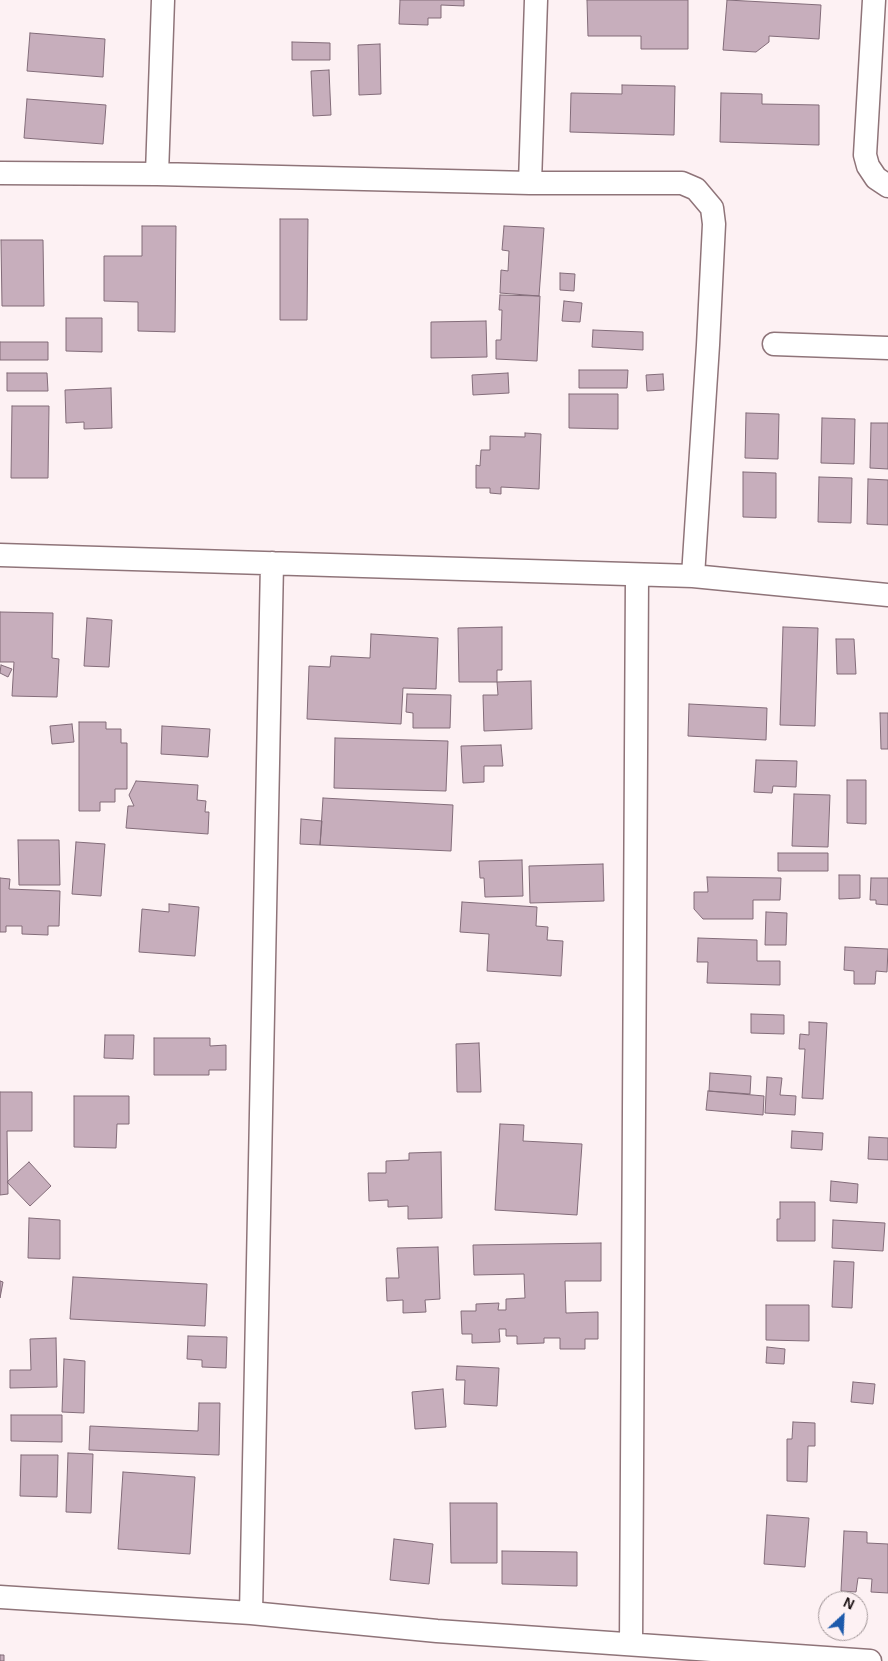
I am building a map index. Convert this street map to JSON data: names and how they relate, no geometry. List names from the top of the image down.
{
  "north": "top right"
}
